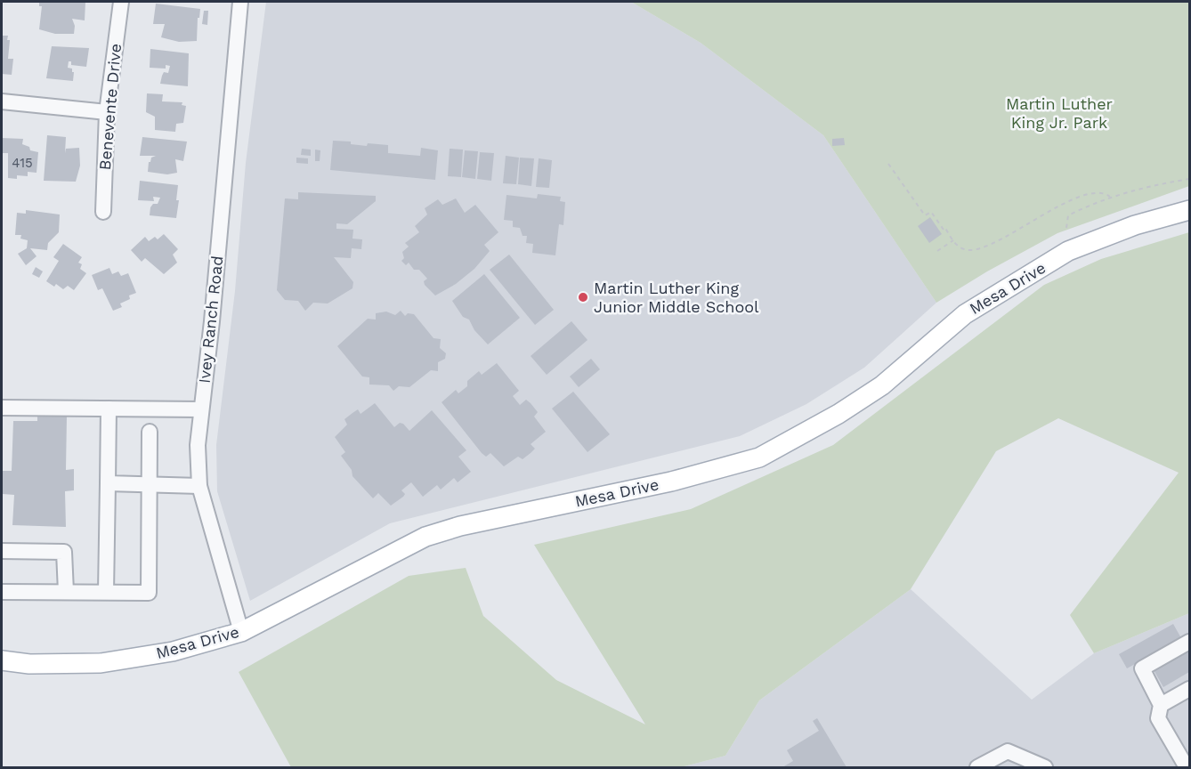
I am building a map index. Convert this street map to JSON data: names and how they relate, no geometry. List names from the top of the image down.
{
  "streets": {
    "main road": ["Mesa Drive"],
    "street": ["Benevente Drive", "Ivey Ranch Road"]
  },
  "crossings": [
    ["Mesa Drive", "Ivey Ranch Road"]
  ],
  "parks": ["Martin Luther King Jr. Park"],
  "places": ["Martin Luther King Junior Middle School"],
  "house_numbers": ["415"]
}
